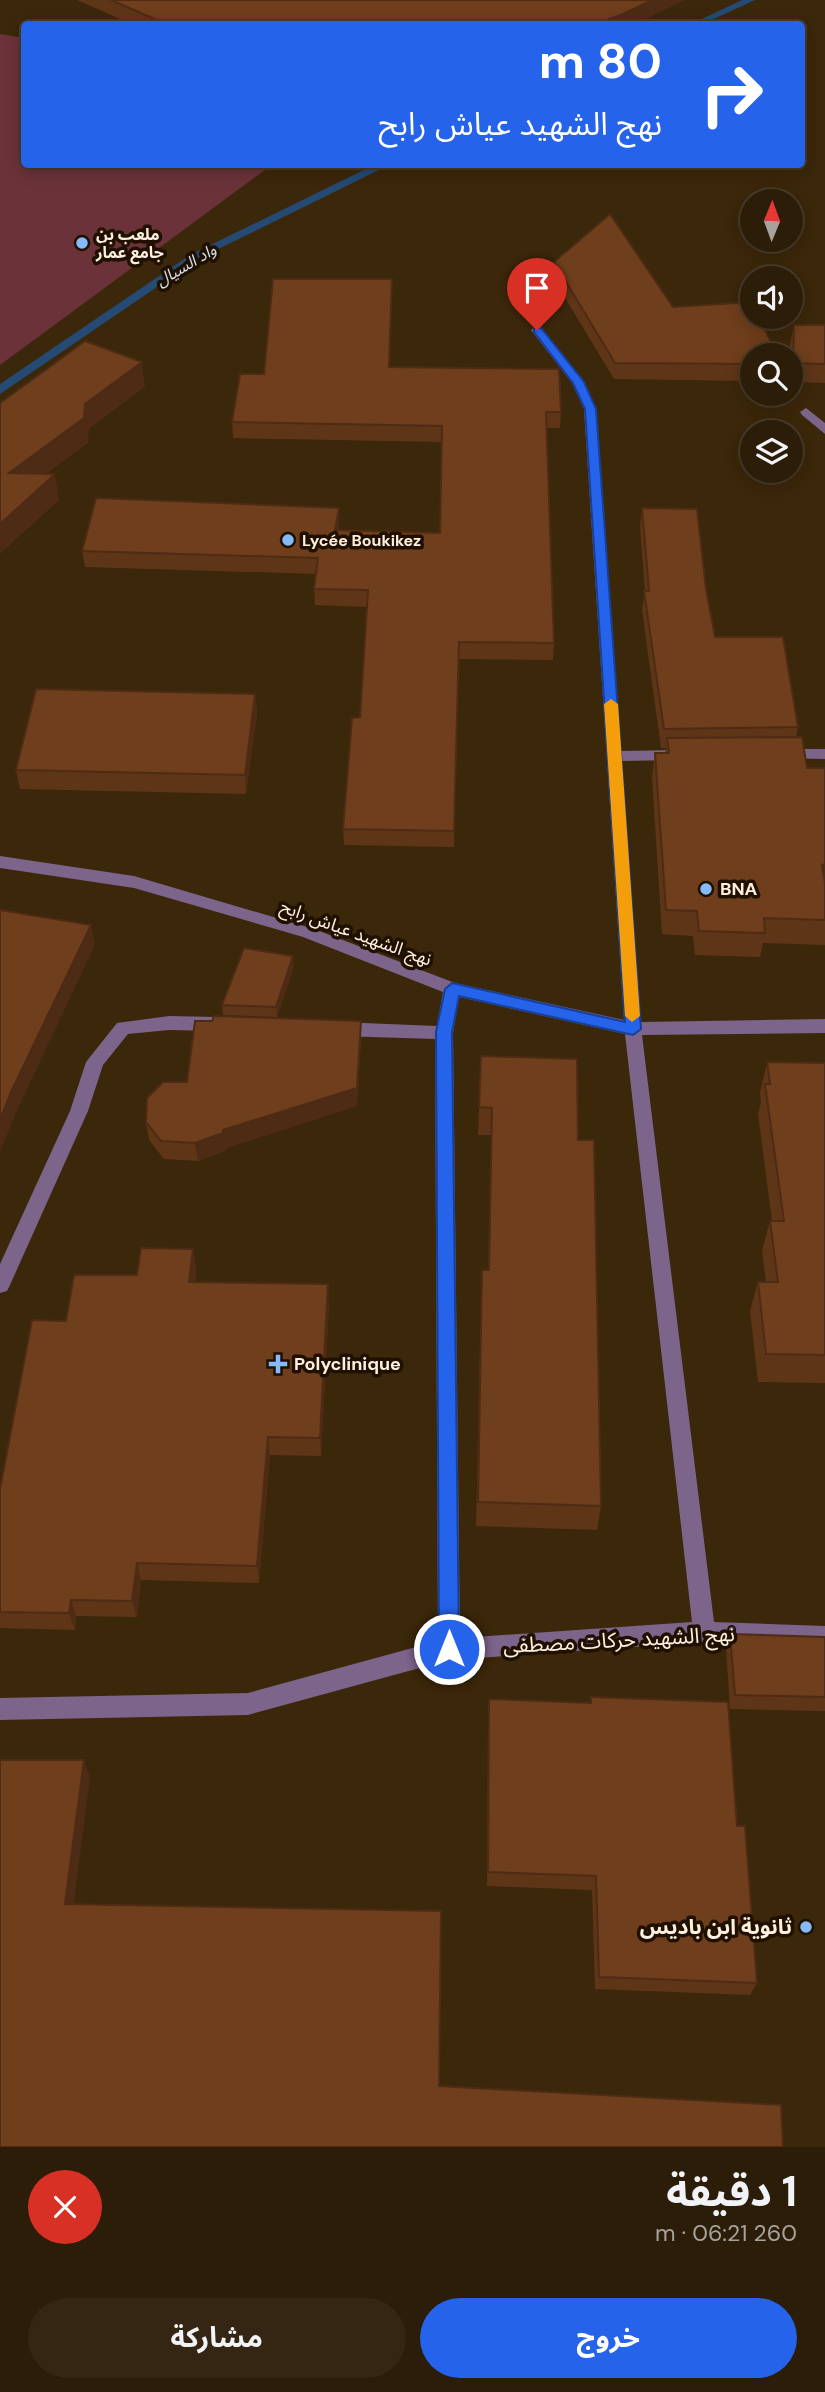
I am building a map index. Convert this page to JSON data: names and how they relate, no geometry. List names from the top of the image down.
{
  "streets": {
    "street": ["نهج الشهيد عياش رابح", "نهج الشهيد حركات مصطفى"]
  },
  "water": ["واد السيال"],
  "places": {
    "other": [
      "ملعب بن جامع عمار",
      "Lycée Boukikez",
      "BNA",
      "ثانوية ابن باديس"
    ],
    "health": ["Polyclinique"]
  },
  "north": "top",
  "page": {
    "turn": ["80 m", "نهج الشهيد عياش رابح"],
    "heading": ["1 دقيقة", "260 m · 06:21"],
    "buttons": ["خروج", "مشاركة"]
  }
}
